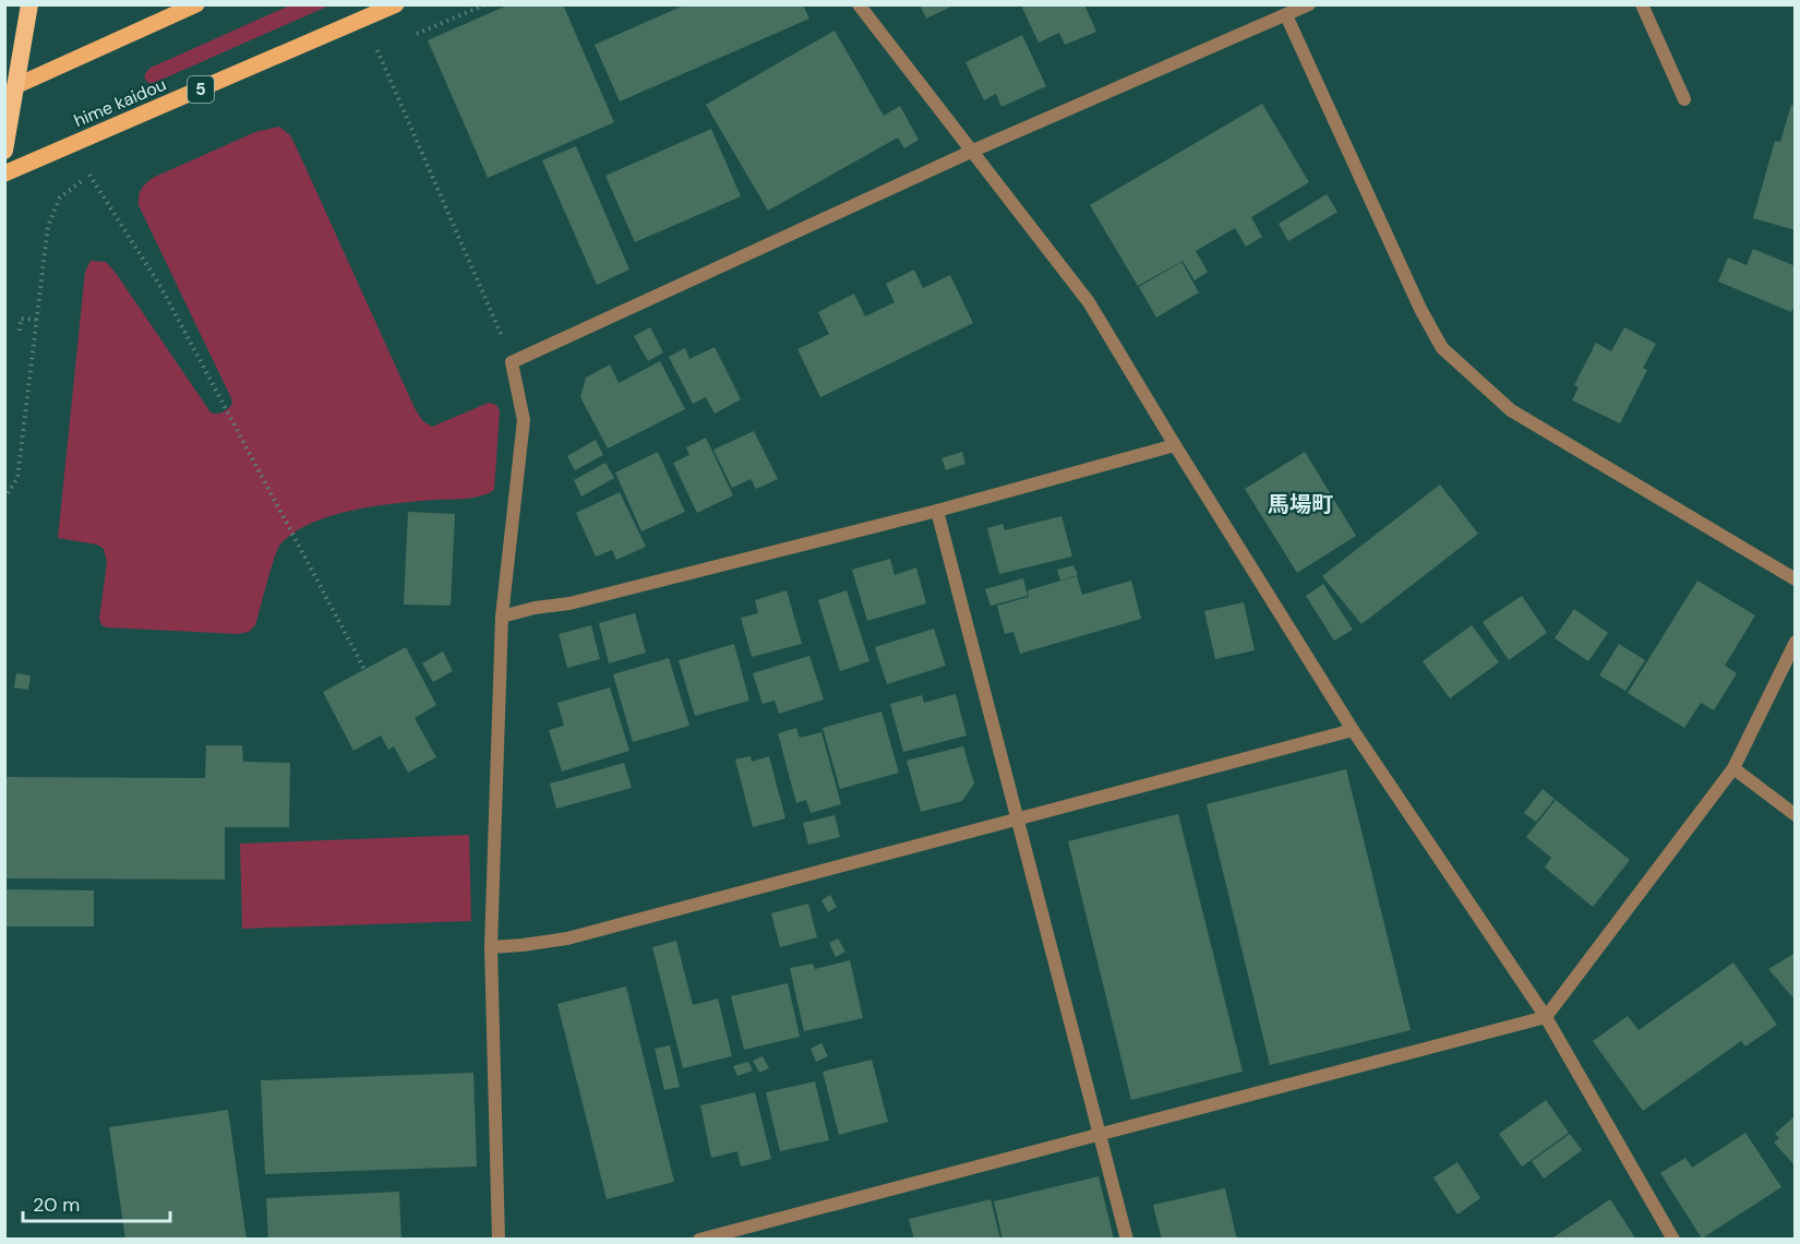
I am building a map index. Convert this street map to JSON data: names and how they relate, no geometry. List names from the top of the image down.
{
  "streets": {
    "main road": ["5", "hime kaidou"]
  },
  "districts": ["馬場町"],
  "scale_bar": "20 m"
}
